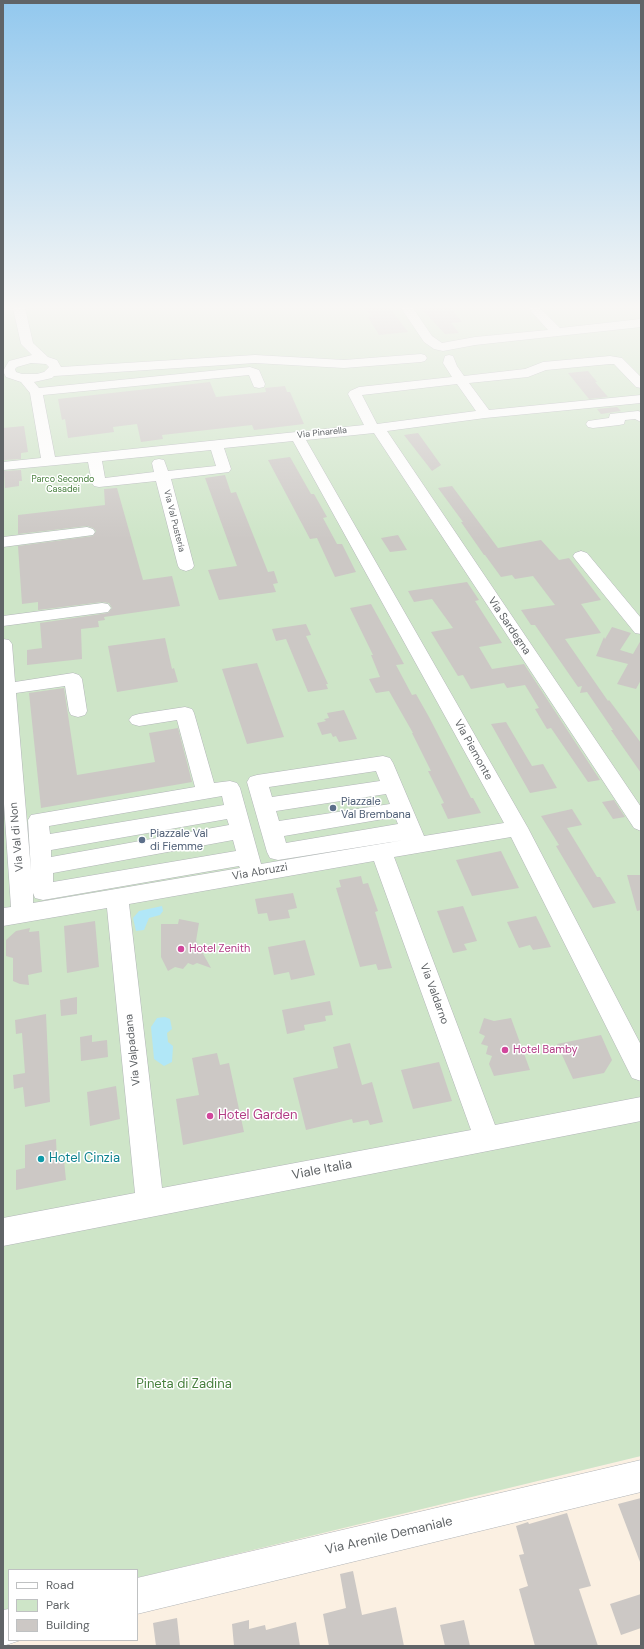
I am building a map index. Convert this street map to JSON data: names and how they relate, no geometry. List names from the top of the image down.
{
  "streets": {
    "street": [
      "Via Pinarella",
      "Via Val Pusteria",
      "Via Sardegna",
      "Via Piemonte",
      "Via Val di Non",
      "Via Abruzzi",
      "Via Valdarno",
      "Via Valpadana",
      "Viale Italia",
      "Via Arenile Demaniale"
    ]
  },
  "crossings": [
    ["Via Pinarella", "Via Val Pusteria"],
    ["Via Pinarella", "Via Sardegna"],
    ["Via Pinarella", "Via Piemonte"],
    ["Via Piemonte", "Via Abruzzi"],
    ["Via Val di Non", "Via Abruzzi"],
    ["Via Abruzzi", "Via Valdarno"],
    ["Via Abruzzi", "Via Valpadana"],
    ["Via Valdarno", "Viale Italia"],
    ["Via Valpadana", "Viale Italia"]
  ],
  "parks": ["Parco Secondo Casadei", "Pineta di Zadina"],
  "places": [
    "Piazzale Val Brembana",
    "Piazzale Val di Fiemme",
    "Hotel Zenith",
    "Hotel Bamby",
    "Hotel Garden",
    "Hotel Cinzia"
  ],
  "legend": ["Road", "Park", "Building"]
}
